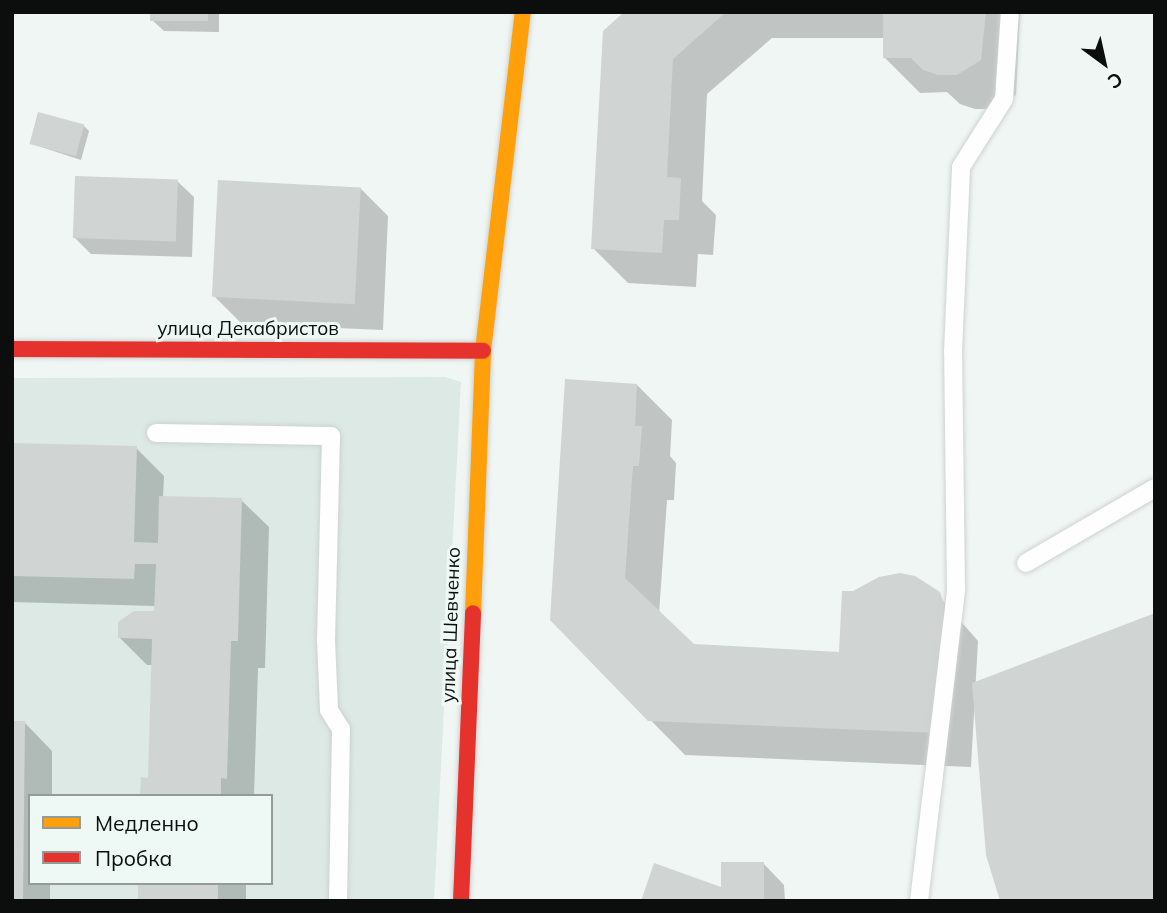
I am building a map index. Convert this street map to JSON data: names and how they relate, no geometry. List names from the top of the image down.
{
  "streets": {
    "street": ["улица Декабристов", "улица Шевченко"]
  },
  "crossings": [
    ["улица Декабристов", "улица Шевченко"]
  ],
  "legend": ["Медленно", "Пробка"],
  "north": "bottom right"
}
